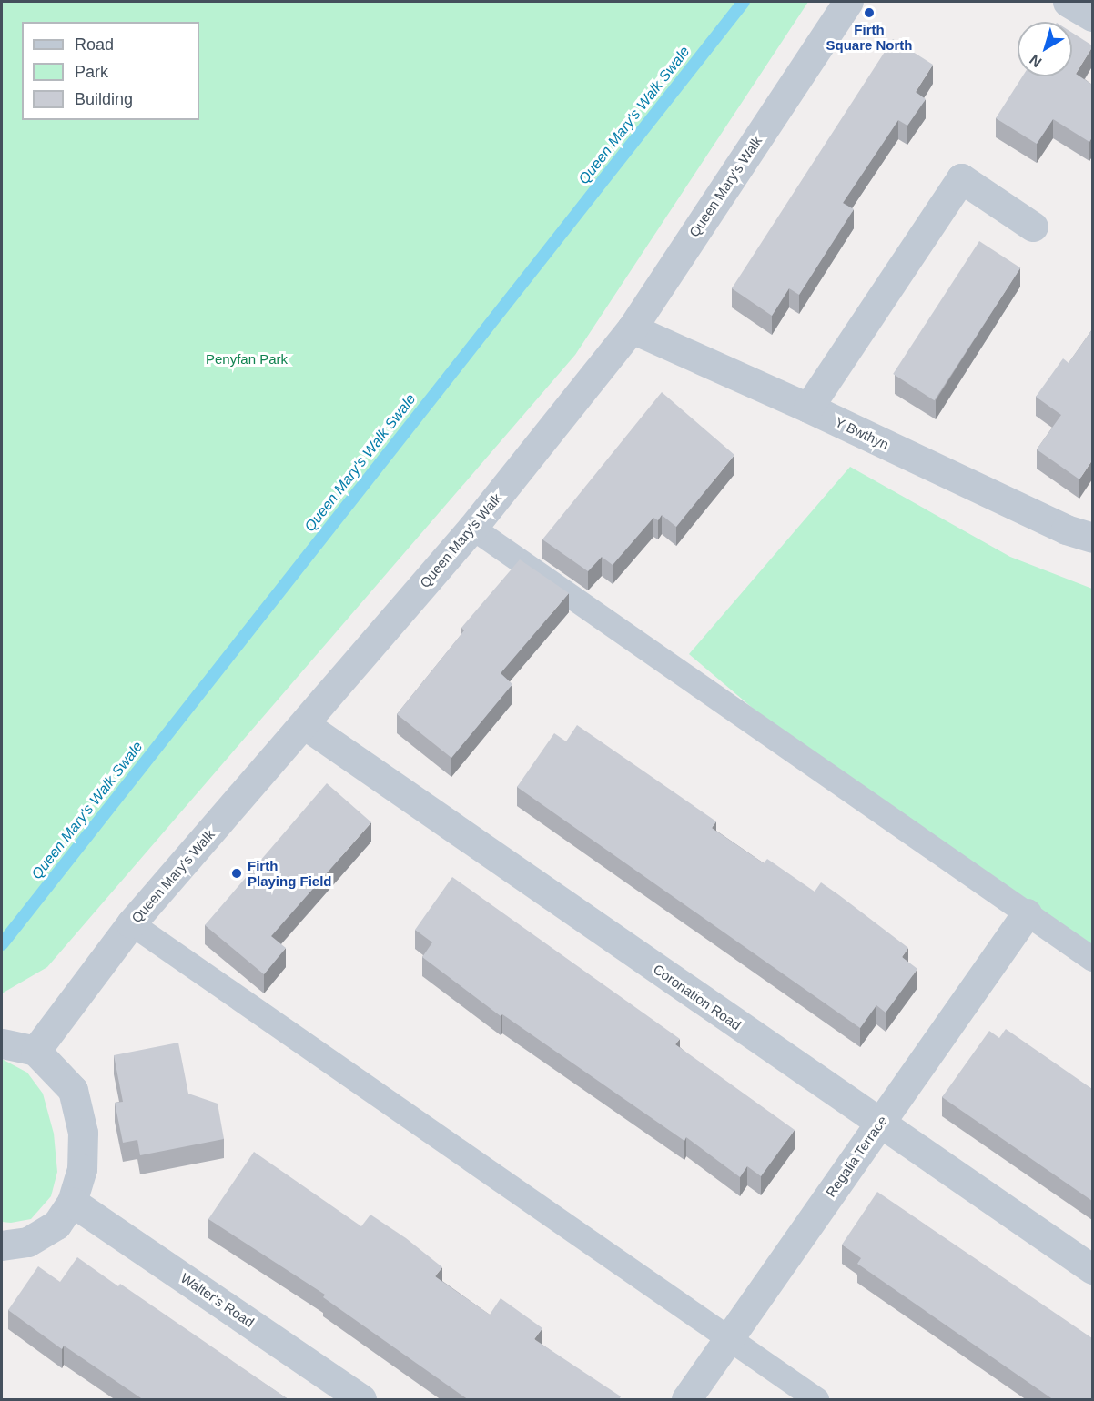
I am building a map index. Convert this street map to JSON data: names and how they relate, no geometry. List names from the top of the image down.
{
  "streets": {
    "street": [
      "Queen Mary's Walk",
      "Y Bwthyn",
      "Coronation Road",
      "Regalia Terrace",
      "Walter's Road"
    ]
  },
  "crossings": [
    ["Queen Mary's Walk", "Y Bwthyn"],
    ["Queen Mary's Walk", "Coronation Road"],
    ["Coronation Road", "Regalia Terrace"]
  ],
  "water": ["Queen Mary's Walk Swale"],
  "parks": ["Penyfan Park"],
  "places": ["Firth Square North", "Firth Playing Field"],
  "legend": ["Road", "Park", "Building"],
  "north": "bottom left"
}
